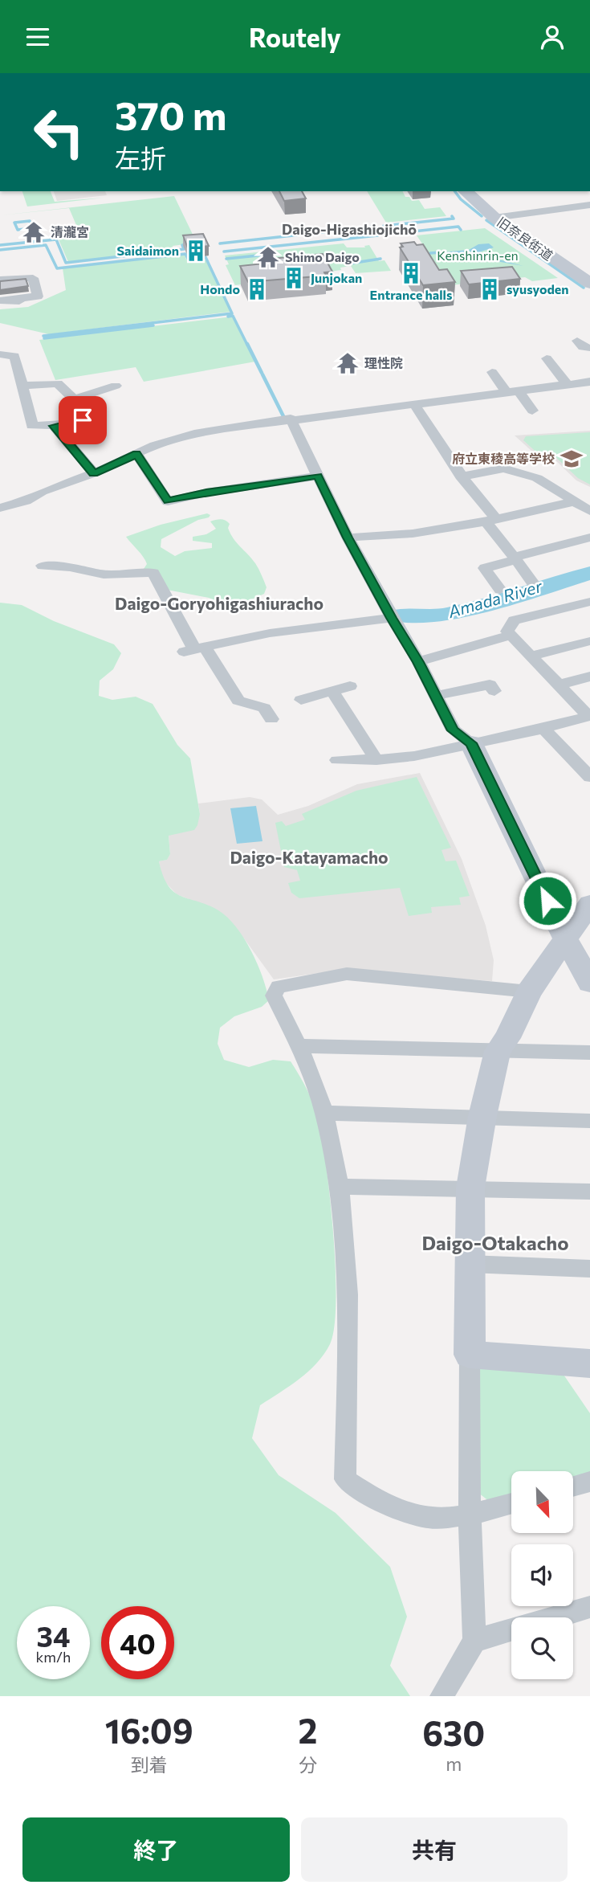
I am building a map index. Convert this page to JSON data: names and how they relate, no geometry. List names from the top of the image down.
{
  "streets": {
    "street": ["旧奈良街道"]
  },
  "districts": [
    "Daigo-Higashiojichō",
    "Daigo-Goryohigashiuracho",
    "Daigo-Katayamacho",
    "Daigo-Otakacho"
  ],
  "water": ["Amada River"],
  "parks": ["Kenshinrin-en"],
  "places": {
    "temple": ["清瀧宮", "Shimo Daigo", "理性院"],
    "building": [
      "Saidaimon",
      "Entrance halls",
      "Junjokan",
      "Hondo",
      "syusyoden"
    ],
    "school or university": ["府立東稜高等学校"]
  },
  "north": "bottom right",
  "page": {
    "header": "Routely",
    "turn": ["370 m", "左折"],
    "speed": "34 km/h",
    "limit": "40",
    "eta": [
      "16:09",
      "到着",
      "2",
      "分",
      "630",
      "m"
    ],
    "buttons": ["終了", "共有"]
  }
}
